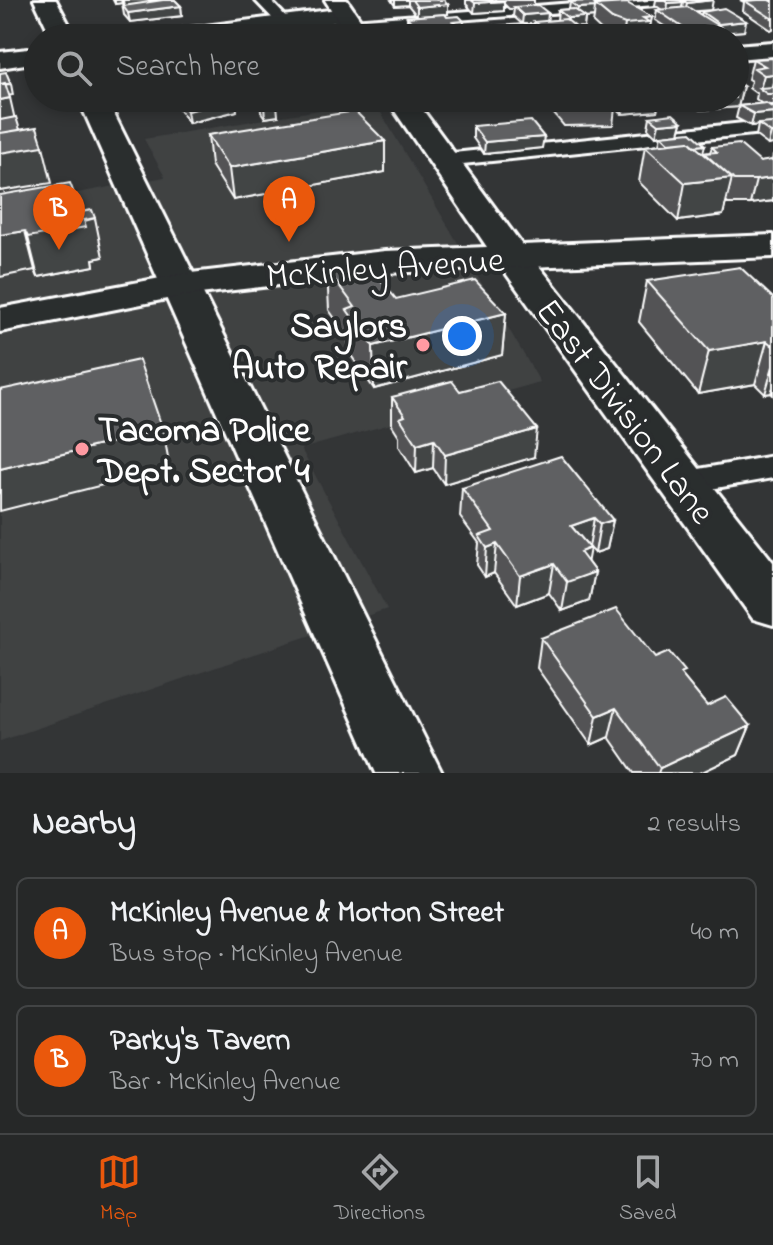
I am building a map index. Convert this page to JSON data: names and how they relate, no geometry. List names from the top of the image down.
{
  "streets": {
    "street": ["McKinley Avenue", "East Division Lane"]
  },
  "crossings": [
    ["McKinley Avenue", "East Division Lane"]
  ],
  "places": ["Saylors Auto Repair", "Tacoma Police Dept. Sector 4"],
  "page": {
    "search": "Search here",
    "pins": ["A", "B"],
    "heading": ["Nearby", "2 results"],
    "list": [
      {
        "mark": "A",
        "name": "McKinley Avenue & Morton Street",
        "note": "Bus stop · McKinley Avenue",
        "value": "40 m"
      },
      {
        "mark": "B",
        "name": "Parky's Tavern",
        "note": "Bar · McKinley Avenue",
        "value": "70 m"
      }
    ],
    "nav": ["Map", "Directions", "Saved"]
  }
}
